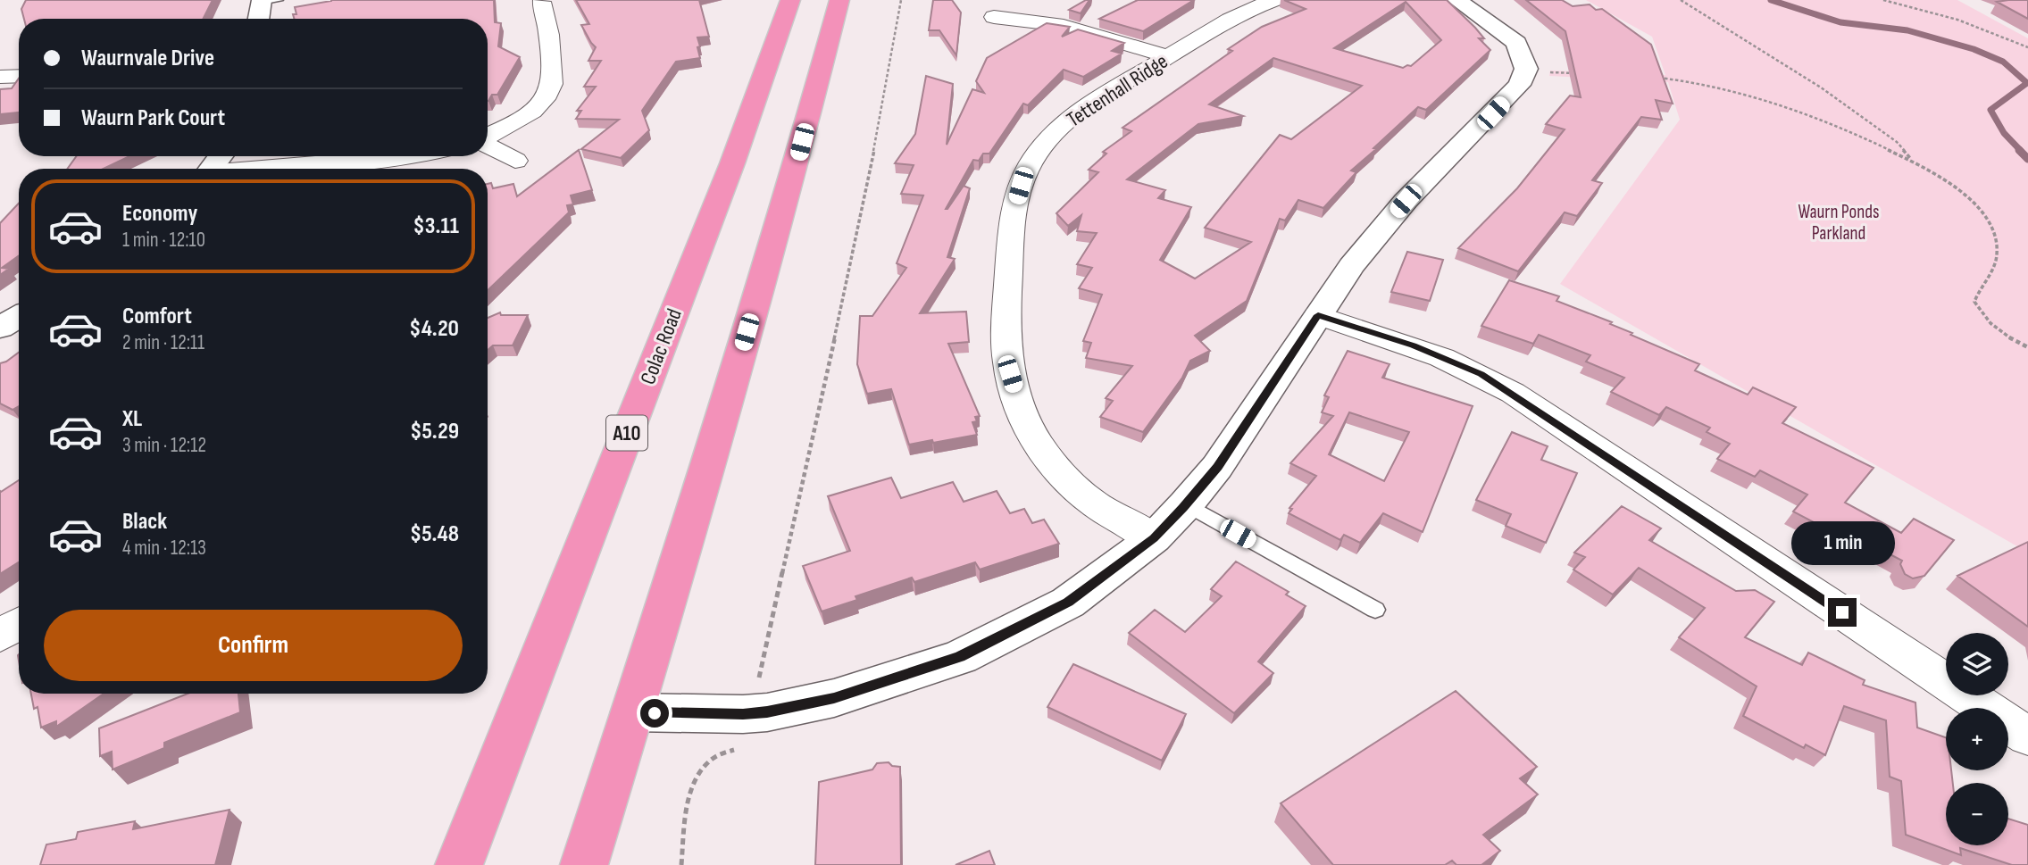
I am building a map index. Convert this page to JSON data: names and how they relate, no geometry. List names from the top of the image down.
{
  "streets": {
    "highway": ["Colac Road", "A10"],
    "street": ["Tettenhall Ridge"]
  },
  "parks": ["Waurn Ponds Parkland"],
  "page": {
    "banner": ["Waurnvale Drive", "Waurn Park Court"],
    "list": [
      {
        "name": "Economy",
        "note": "1 min · 12:10",
        "value": "$3.11"
      },
      {
        "name": "Comfort",
        "note": "2 min · 12:11",
        "value": "$4.20"
      },
      {
        "name": "XL",
        "note": "3 min · 12:12",
        "value": "$5.29"
      },
      {
        "name": "Black",
        "note": "4 min · 12:13",
        "value": "$5.48"
      }
    ],
    "bubble": "1 min",
    "buttons": "Confirm",
    "map_buttons": ["+", "−"]
  }
}
